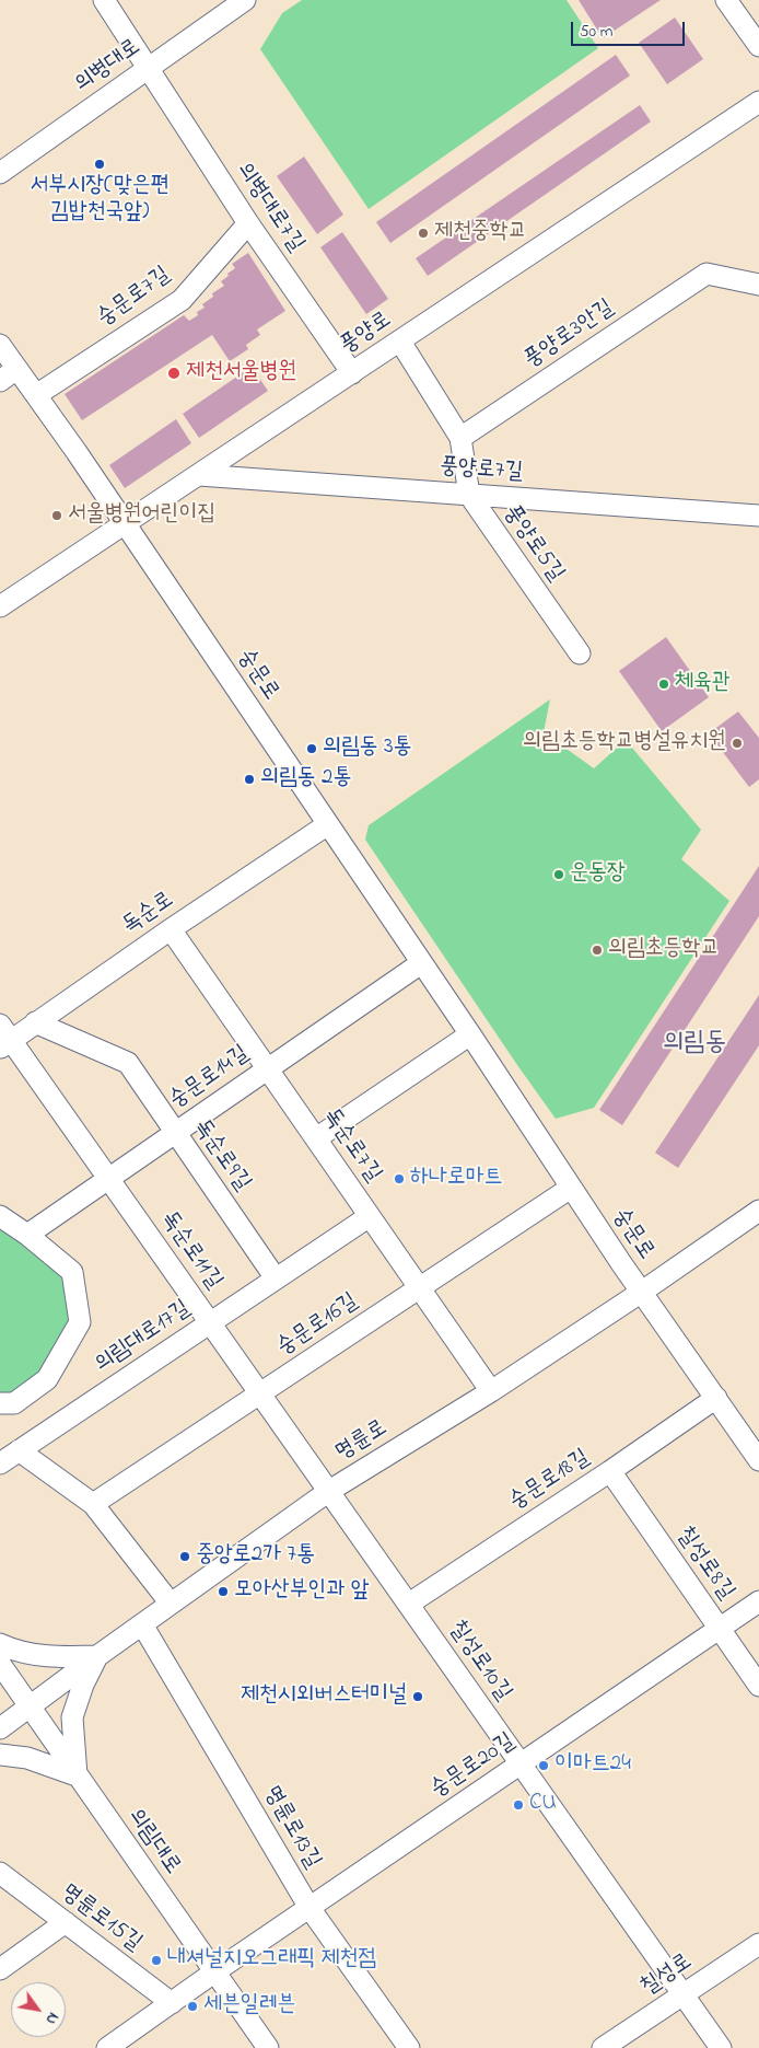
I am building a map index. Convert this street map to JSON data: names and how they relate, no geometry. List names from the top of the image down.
{
  "streets": {
    "street": [
      "의병대로",
      "의병대로7길",
      "숭문로7길",
      "풍양로",
      "풍양로3안길",
      "풍양로7길",
      "풍양로5길",
      "숭문로",
      "독순로",
      "숭문로14길",
      "독순로7길",
      "독순로9길",
      "독순로11길",
      "숭문로16길",
      "의림대로17길",
      "명륜로",
      "숭문로18길",
      "칠성로8길",
      "칠성로10길",
      "숭문로20길",
      "명륜로13길",
      "의림대로",
      "명륜로15길",
      "칠성로"
    ]
  },
  "crossings": [
    ["의병대로", "의병대로7길"],
    ["의병대로7길", "숭문로7길"],
    ["의병대로7길", "풍양로"],
    ["숭문로7길", "숭문로"],
    ["풍양로", "풍양로7길"],
    ["풍양로", "풍양로5길"],
    ["풍양로", "숭문로"],
    ["풍양로3안길", "풍양로5길"],
    ["풍양로7길", "풍양로5길"],
    ["숭문로", "독순로"],
    ["숭문로", "숭문로14길"],
    ["숭문로", "숭문로16길"],
    ["숭문로", "명륜로"],
    ["숭문로", "숭문로18길"],
    ["독순로", "독순로7길"],
    ["독순로", "독순로9길"],
    ["독순로", "독순로11길"],
    ["숭문로14길", "독순로7길"],
    ["숭문로14길", "독순로9길"],
    ["숭문로14길", "독순로11길"],
    ["독순로7길", "숭문로16길"],
    ["독순로7길", "의림대로17길"],
    ["독순로7길", "명륜로"],
    ["독순로9길", "의림대로17길"],
    ["독순로11길", "숭문로16길"],
    ["독순로11길", "의림대로17길"],
    ["독순로11길", "명륜로"],
    ["독순로11길", "칠성로10길"],
    ["명륜로", "칠성로10길"],
    ["명륜로", "명륜로13길"],
    ["명륜로", "의림대로"],
    ["숭문로18길", "칠성로8길"],
    ["숭문로18길", "칠성로10길"],
    ["칠성로8길", "숭문로20길"],
    ["칠성로10길", "숭문로20길"],
    ["칠성로10길", "칠성로"],
    ["숭문로20길", "명륜로13길"],
    ["숭문로20길", "의림대로"],
    ["숭문로20길", "명륜로15길"]
  ],
  "districts": ["의림동"],
  "places": [
    "서부시장(맞은편 김밥천국앞)",
    "제천중학교",
    "제천서울병원",
    "서울병원어린이집",
    "체육관",
    "의림초등학교병설유치원",
    "의림동 3통",
    "의림동 2통",
    "운동장",
    "의림초등학교",
    "하나로마트",
    "중앙로2가 7통",
    "모아산부인과 앞",
    "제천시외버스터미널",
    "이마트24",
    "CU",
    "내셔널지오그래픽 제천점",
    "세븐일레븐"
  ],
  "scale_bar": "50 m",
  "north": "bottom right"
}
